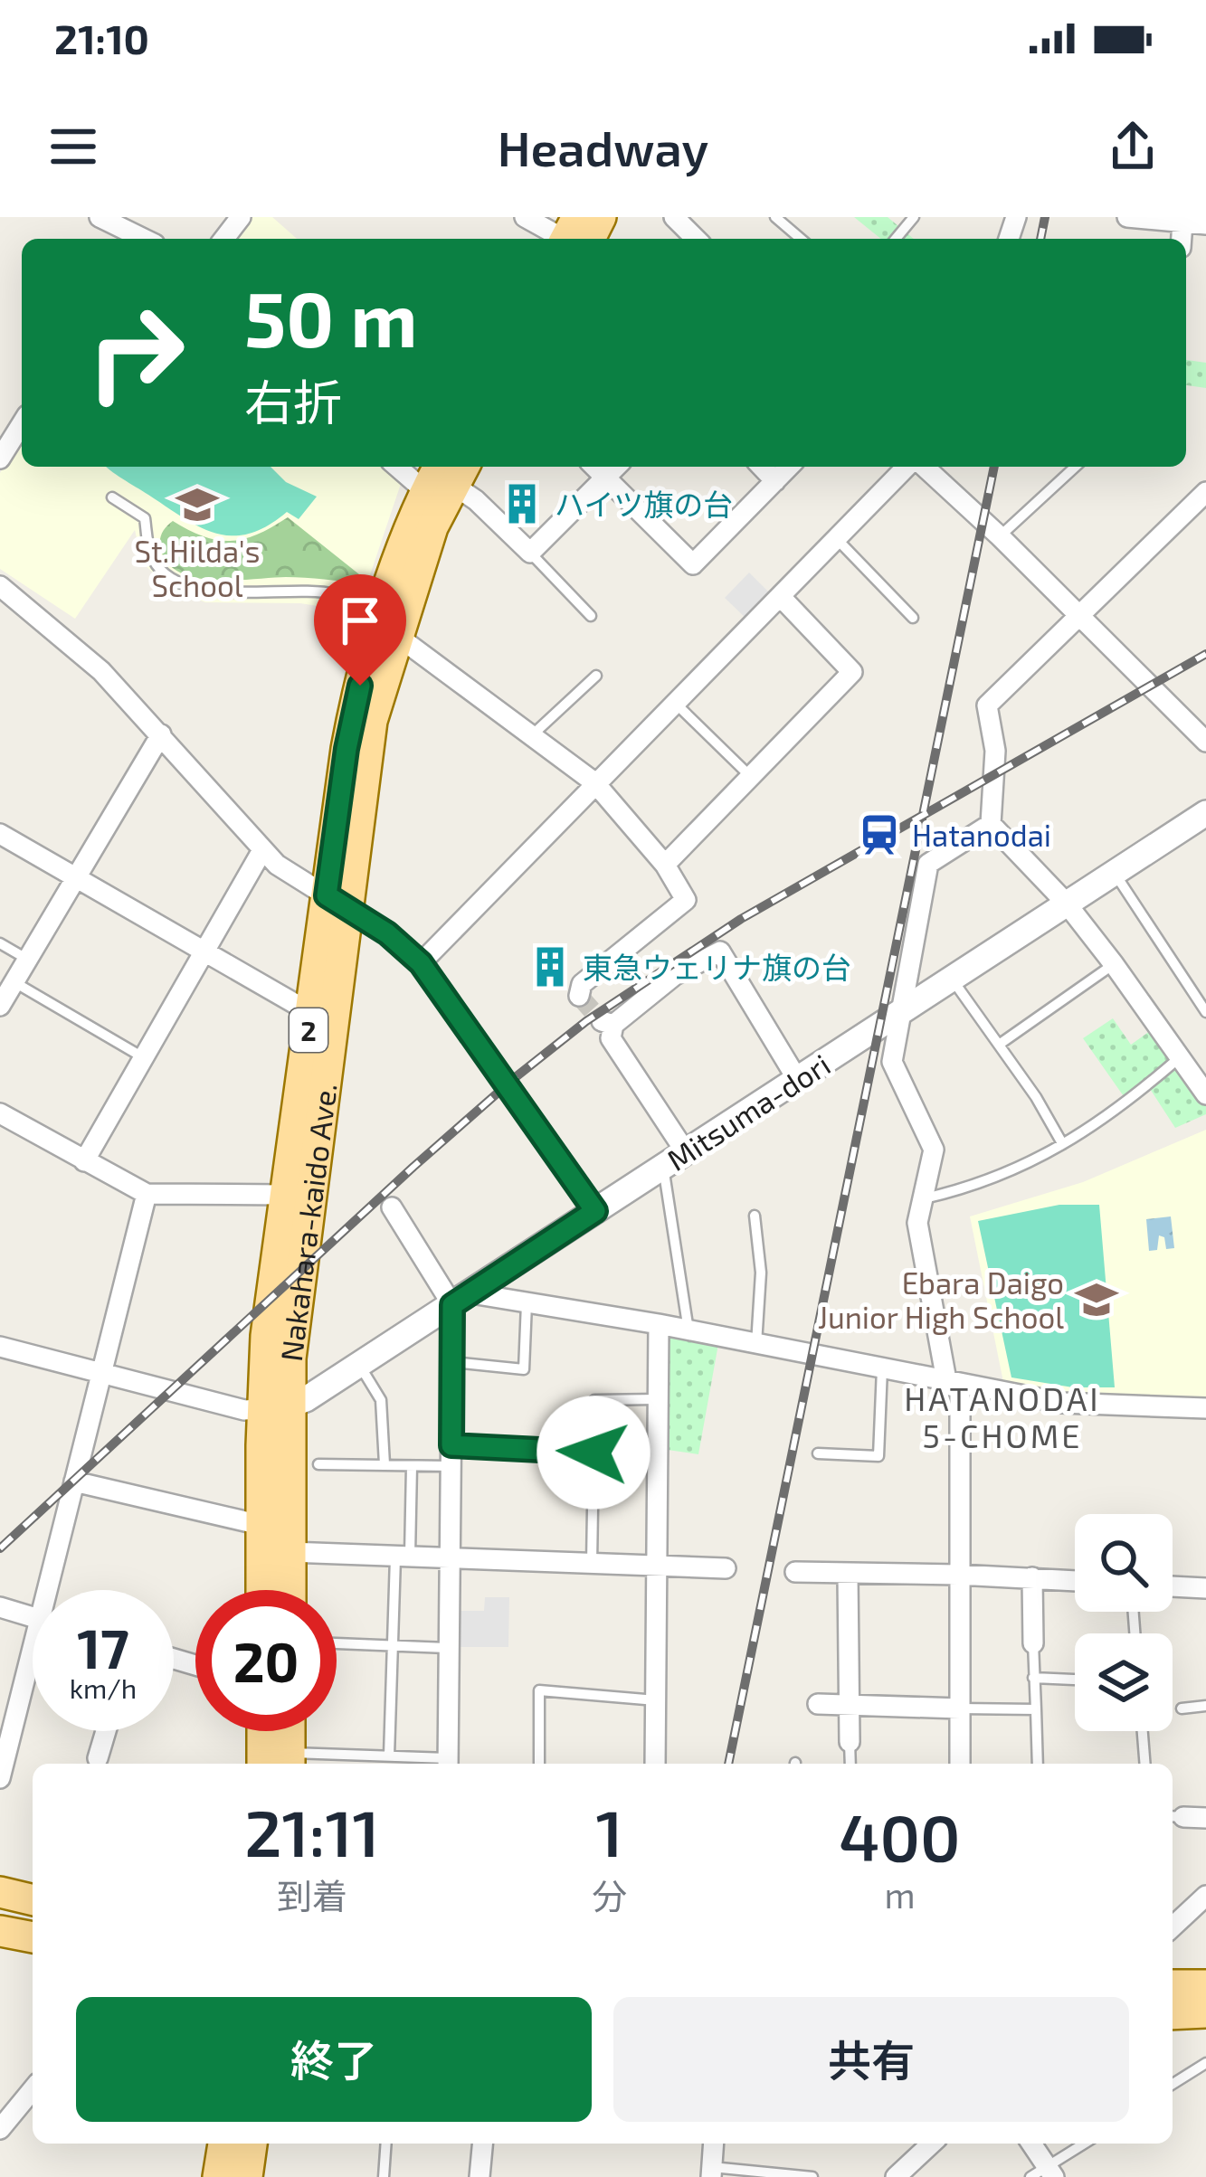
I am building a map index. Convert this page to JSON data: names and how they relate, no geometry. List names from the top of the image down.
{
  "streets": {
    "main road": ["2", "Nakahara-kaido Ave."],
    "street": ["Mitsuma-dori"]
  },
  "crossings": [
    ["Mitsuma-dori", "Nakahara-kaido Ave."]
  ],
  "districts": ["HATANODAI 5-CHOME"],
  "places": {
    "building": ["ハイツ旗の台", "東急ウェリナ旗の台"],
    "school or university": ["St.Hilda's School", "Ebara Daigo Junior High School"],
    "station": ["Hatanodai"]
  },
  "page": {
    "status": "21:10",
    "header": "Headway",
    "turn": ["50 m", "右折"],
    "speed": "17 km/h",
    "limit": "20",
    "eta": [
      "21:11",
      "到着",
      "1",
      "分",
      "400",
      "m"
    ],
    "buttons": ["終了", "共有"]
  }
}
